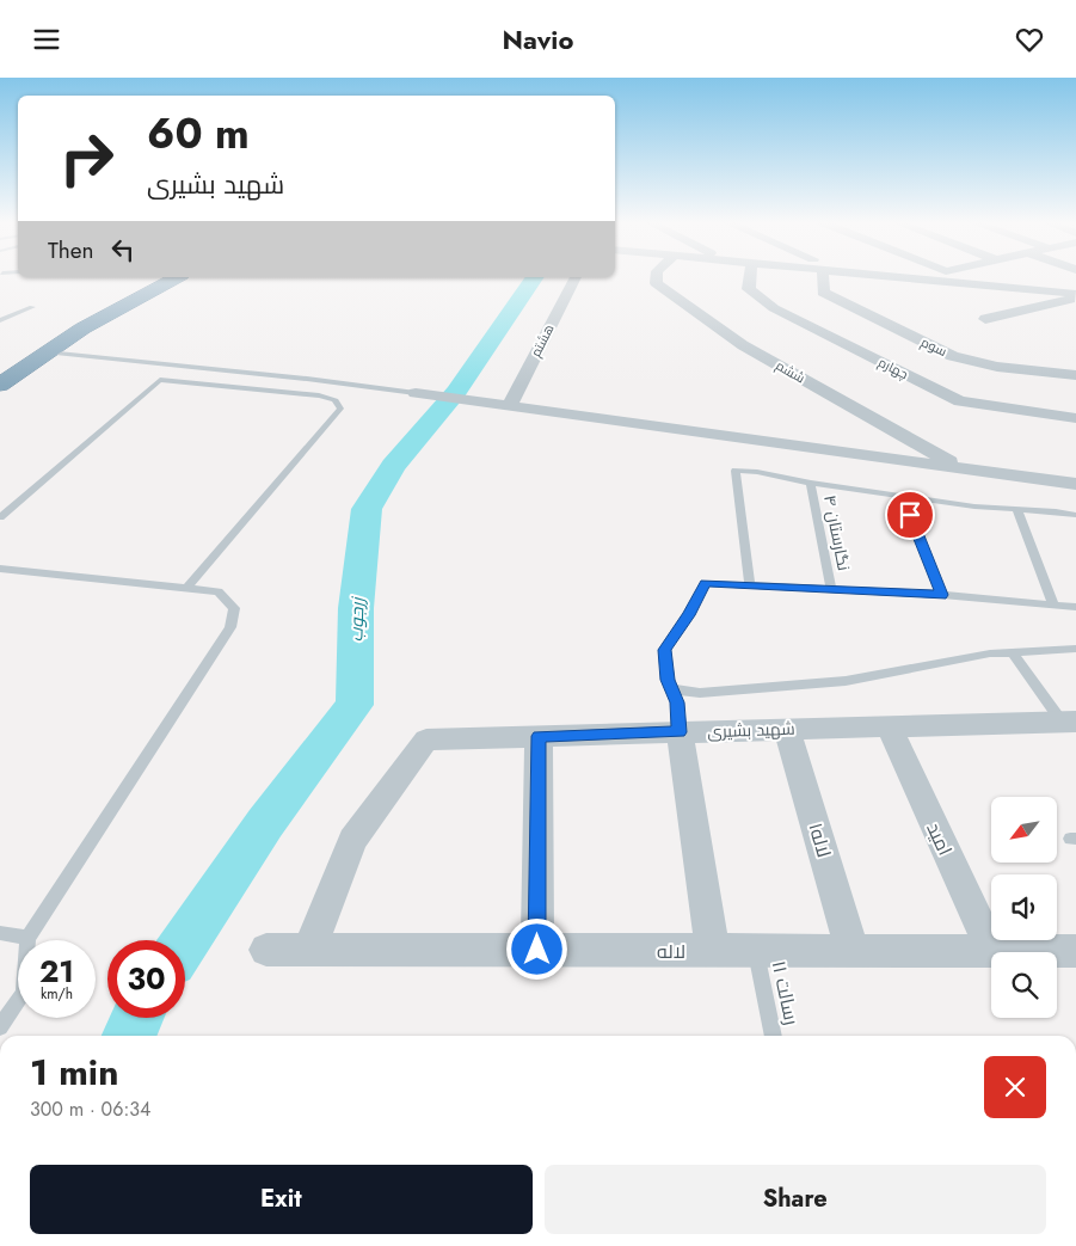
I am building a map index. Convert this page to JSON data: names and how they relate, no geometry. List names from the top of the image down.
{
  "streets": {
    "street": [
      "هشتم",
      "سوم",
      "چهارم",
      "ششم",
      "شهید بشیری",
      "امید",
      "لاله۱",
      "لاله"
    ],
    "lane": ["نگارستان ۴", "رسالت ۱۱"]
  },
  "crossings": [
    ["شهید بشیری", "امید"],
    ["شهید بشیری", "لاله۱"],
    ["شهید بشیری", "لاله"],
    ["امید", "لاله"],
    ["لاله۱", "لاله"],
    ["لاله", "رسالت ۱۱"]
  ],
  "water": ["زرجوب"],
  "north": "bottom left",
  "page": {
    "header": "Navio",
    "turn": ["60 m", "شهید بشیری"],
    "then": "Then",
    "speed": "21 km/h",
    "limit": "30",
    "heading": ["1 min", "300 m · 06:34"],
    "buttons": ["Exit", "Share"]
  }
}
